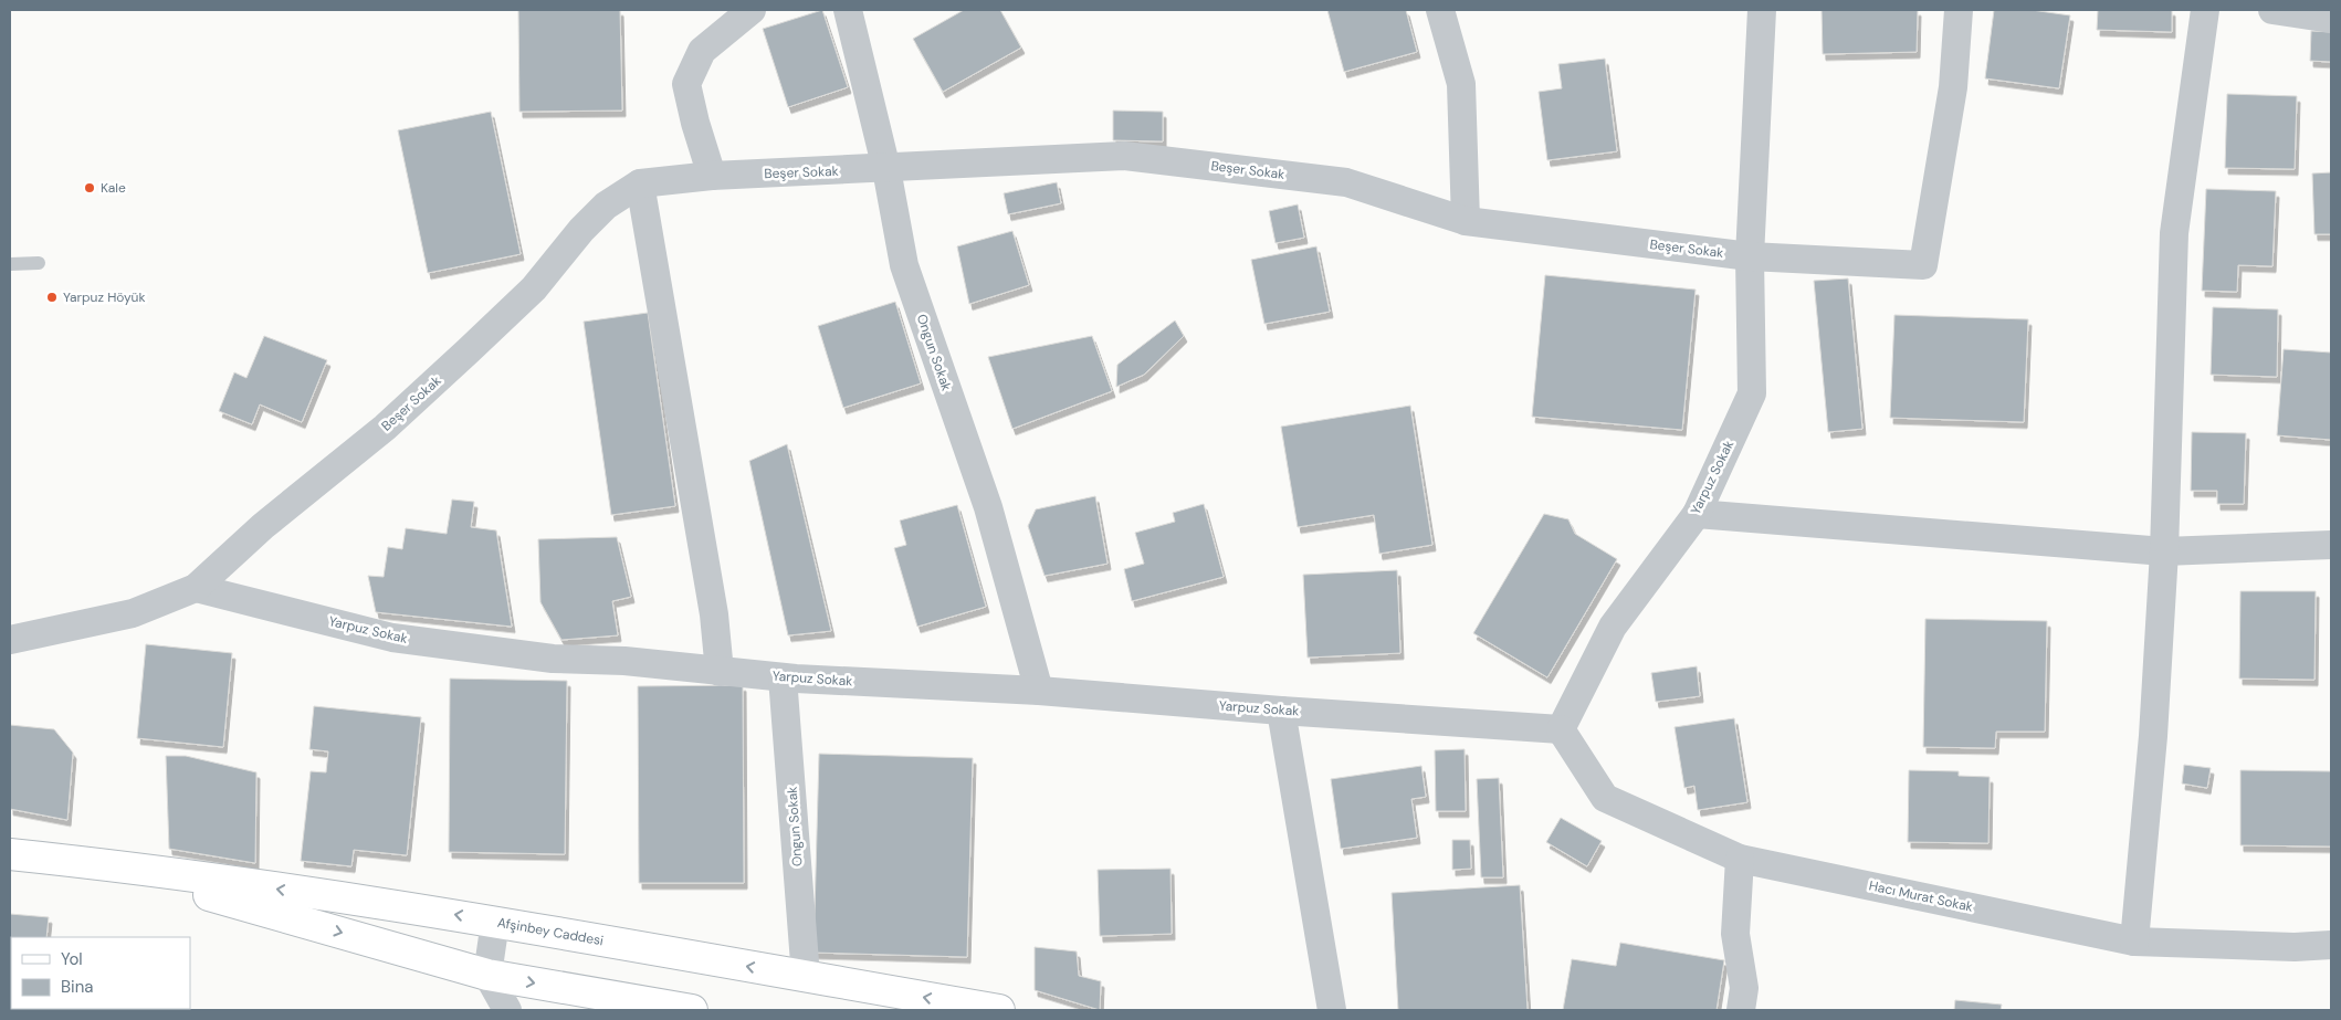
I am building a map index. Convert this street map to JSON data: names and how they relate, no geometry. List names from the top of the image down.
{
  "streets": {
    "main road": ["Afşinbey Caddesi"],
    "street": [
      "Beşer Sokak",
      "Ongun Sokak",
      "Yarpuz Sokak",
      "Hacı Murat Sokak"
    ]
  },
  "crossings": [
    ["Beşer Sokak", "Ongun Sokak"],
    ["Beşer Sokak", "Yarpuz Sokak"],
    ["Ongun Sokak", "Yarpuz Sokak"],
    ["Ongun Sokak", "Afşinbey Caddesi"],
    ["Yarpuz Sokak", "Hacı Murat Sokak"]
  ],
  "places": ["Kale", "Yarpuz Höyük"],
  "legend": ["Yol", "Bina"]
}
